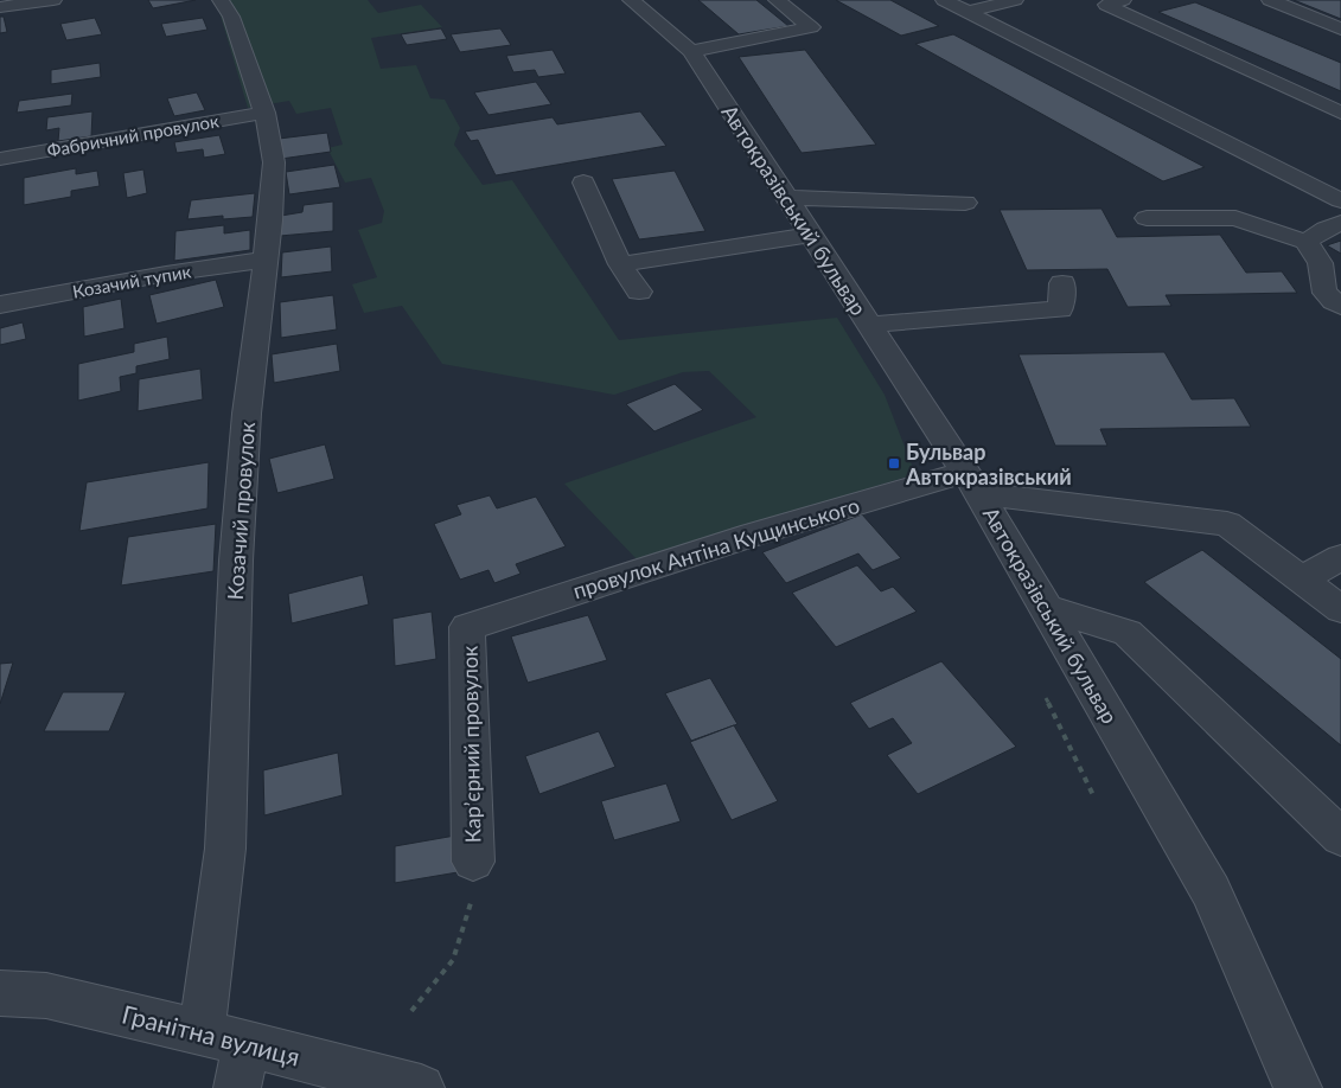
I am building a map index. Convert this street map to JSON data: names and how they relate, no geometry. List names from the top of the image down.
{
  "streets": {
    "street": [
      "Фабричний провулок",
      "Автокразівський бульвар",
      "Козачий тупик",
      "Козачий провулок",
      "провулок Антіна Кущинського",
      "Карʼєрний провулок",
      "Гранітна вулиця"
    ]
  },
  "crossings": [
    ["Фабричний провулок", "Козачий провулок"],
    ["Автокразівський бульвар", "провулок Антіна Кущинського"],
    ["Козачий тупик", "Козачий провулок"],
    ["Козачий провулок", "Гранітна вулиця"],
    ["провулок Антіна Кущинського", "Карʼєрний провулок"]
  ],
  "places": {
    "transit": ["Бульвар Автокразівський"]
  }
}
